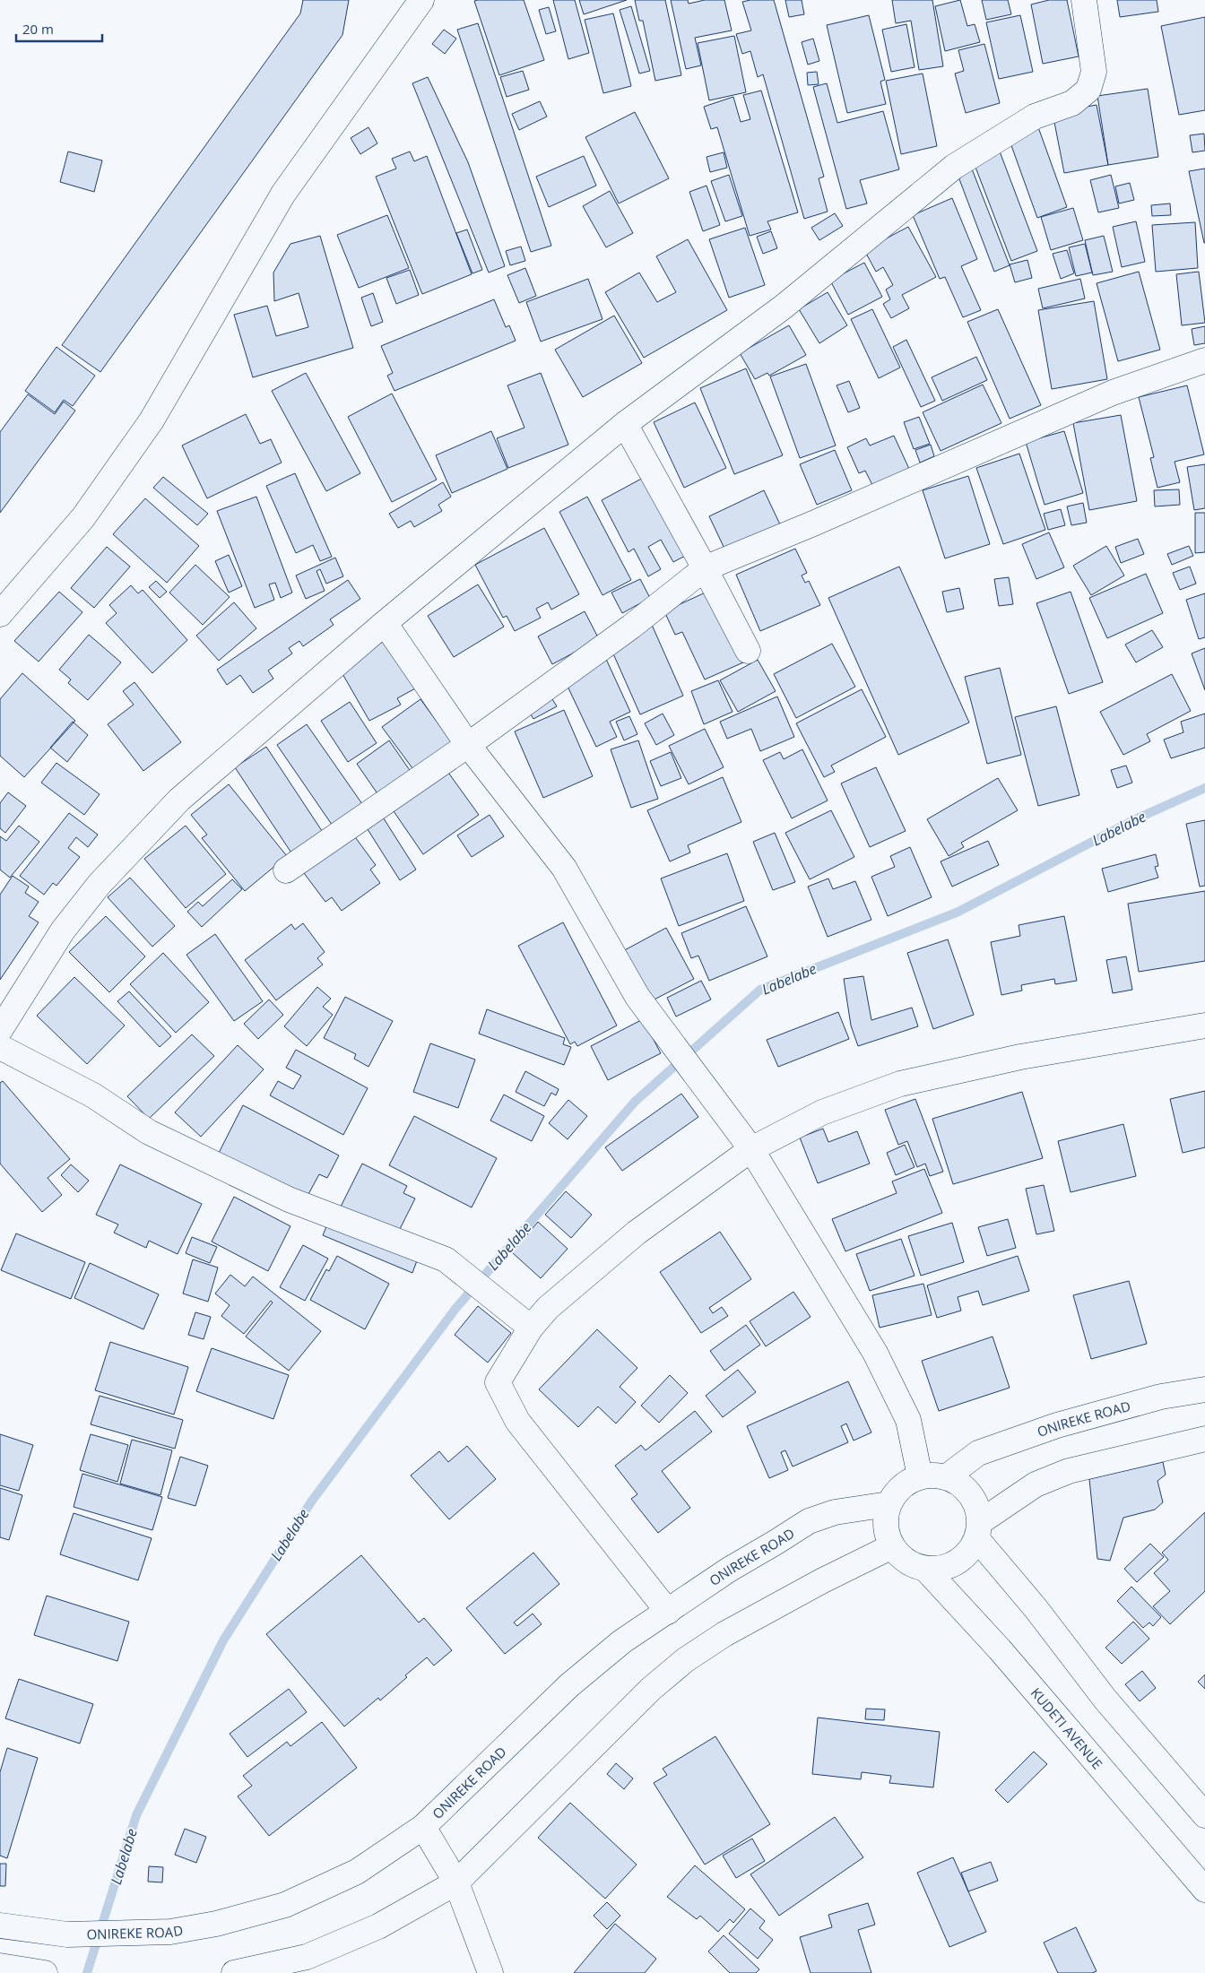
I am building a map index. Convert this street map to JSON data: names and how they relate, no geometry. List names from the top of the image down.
{
  "streets": {
    "street": ["ONIREKE ROAD", "KUDETI AVENUE"]
  },
  "crossings": [
    ["ONIREKE ROAD", "KUDETI AVENUE"]
  ],
  "water": ["Labelabe"],
  "scale_bar": "20 m"
}
